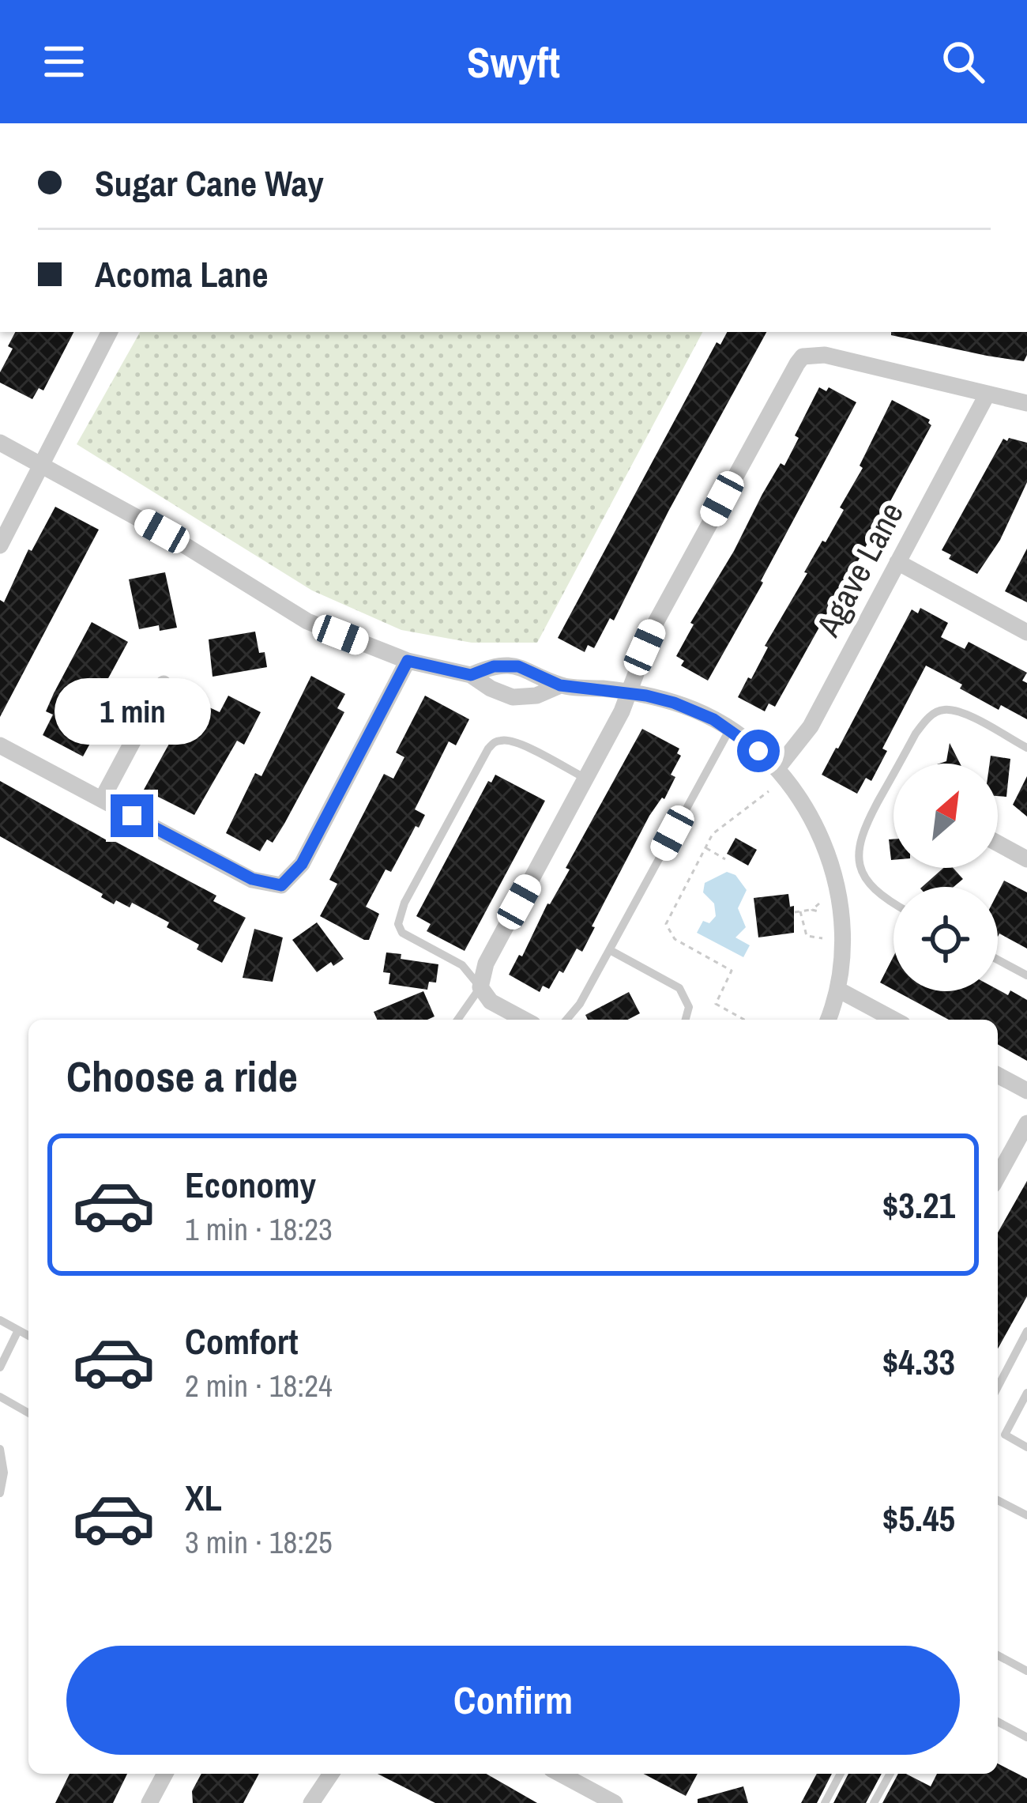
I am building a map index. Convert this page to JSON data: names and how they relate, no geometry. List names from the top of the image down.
{
  "streets": {
    "street": ["Agave Lane"]
  },
  "north": "top right",
  "page": {
    "header": "Swyft",
    "banner": ["Sugar Cane Way", "Acoma Lane"],
    "bubble": "1 min",
    "heading": "Choose a ride",
    "list": [
      {
        "name": "Economy",
        "note": "1 min · 18:23",
        "value": "$3.21"
      },
      {
        "name": "Comfort",
        "note": "2 min · 18:24",
        "value": "$4.33"
      },
      {
        "name": "XL",
        "note": "3 min · 18:25",
        "value": "$5.45"
      }
    ],
    "buttons": "Confirm"
  }
}
